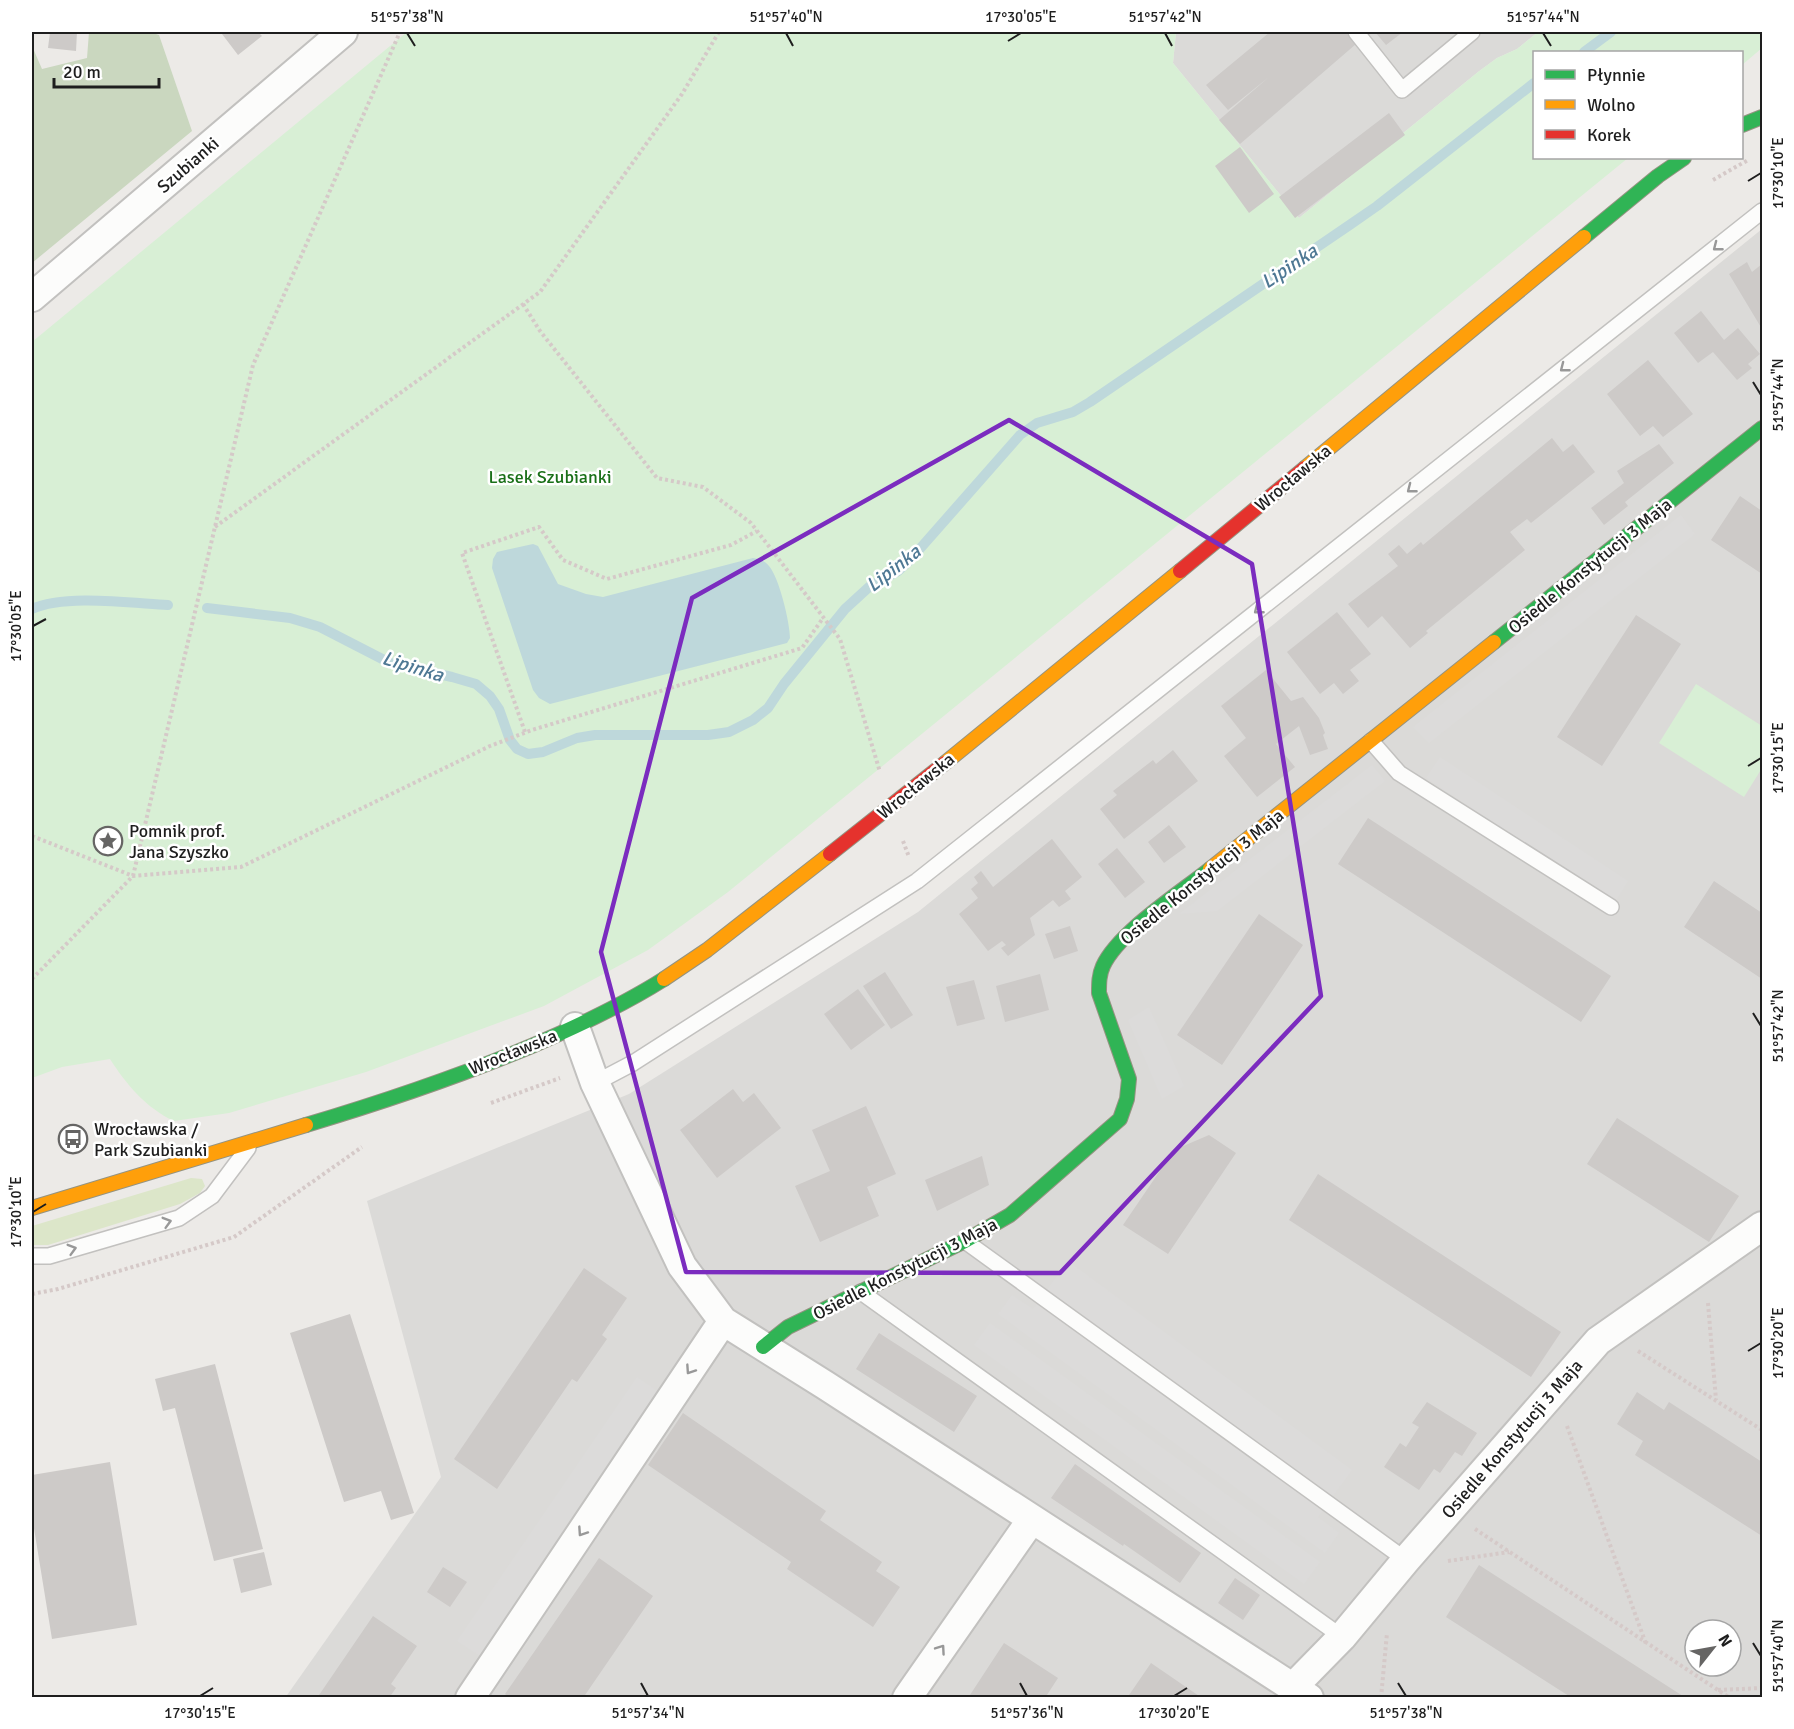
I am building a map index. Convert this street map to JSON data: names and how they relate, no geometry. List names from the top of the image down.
{
  "streets": {
    "street": ["Szubianki", "Wrocławska", "Osiedle Konstytucji 3 Maja"]
  },
  "crossings": [
    ["Wrocławska", "Osiedle Konstytucji 3 Maja"]
  ],
  "water": ["Lipinka"],
  "parks": ["Lasek Szubianki"],
  "places": {
    "place": ["Pomnik prof. Jana Szyszko"],
    "bus stop": ["Wrocławska / Park Szubianki"]
  },
  "legend": ["Płynnie", "Wolno", "Korek"],
  "scale_bar": "20 m",
  "north": "top right",
  "coordinates": [
    "51°57'38\"N",
    "51°57'40\"N",
    "17°30'05\"E",
    "51°57'42\"N",
    "51°57'44\"N",
    "17°30'10\"E",
    "17°30'15\"E",
    "17°30'20\"E",
    "51°57'34\"N",
    "51°57'36\"N"
  ]
}
